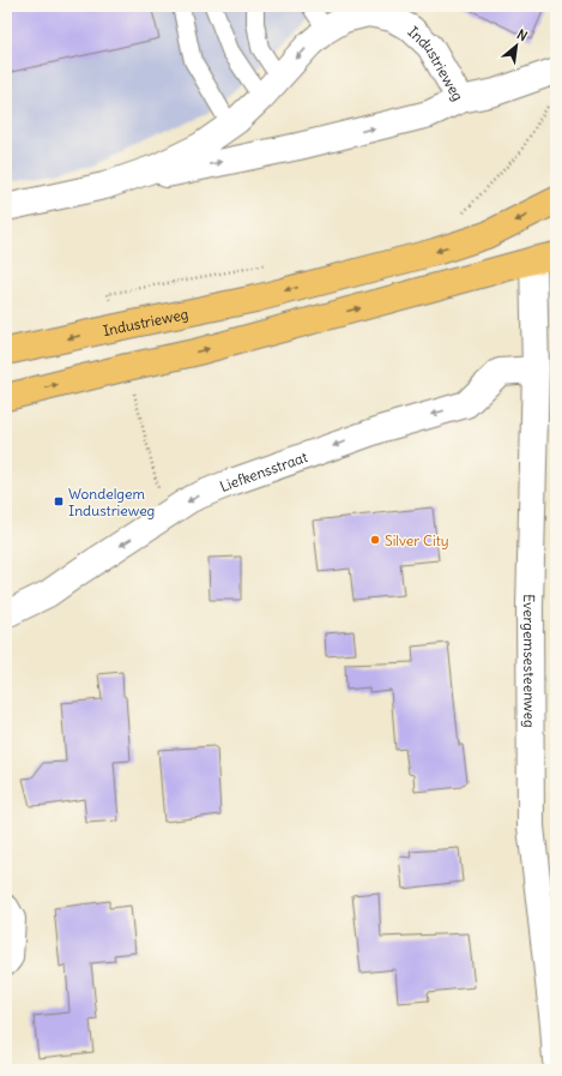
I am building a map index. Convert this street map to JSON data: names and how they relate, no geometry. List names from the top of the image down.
{
  "streets": {
    "highway": ["Industrieweg"],
    "street": ["Liefkensstraat", "Evergemsesteenweg"]
  },
  "crossings": [
    ["Liefkensstraat", "Evergemsesteenweg"]
  ],
  "one_way": ["Liefkensstraat"],
  "places": {
    "transit": ["Wondelgem Industrieweg"],
    "other": ["Silver City"]
  },
  "north": "top right"
}
